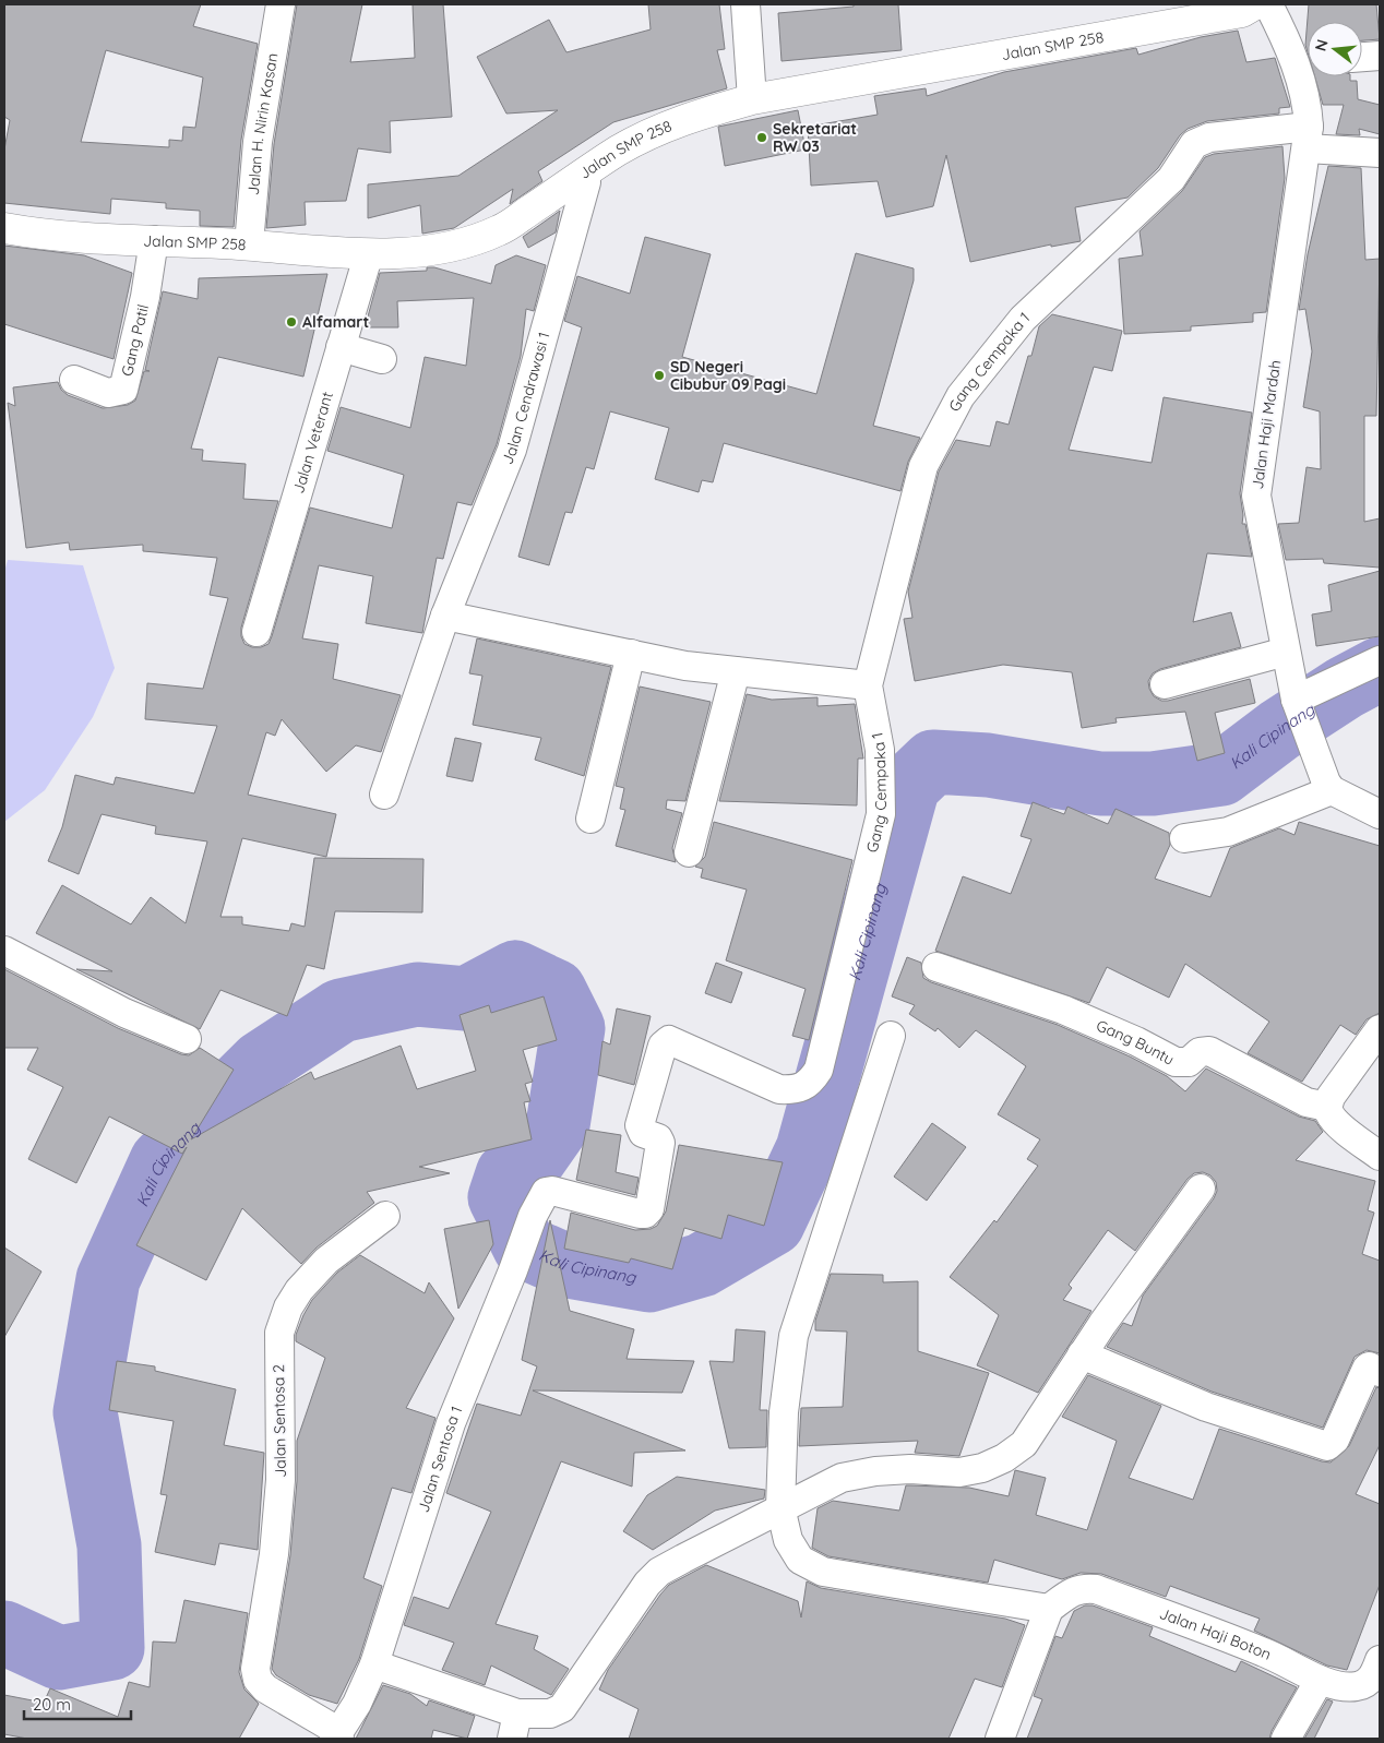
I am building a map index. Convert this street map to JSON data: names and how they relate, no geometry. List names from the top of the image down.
{
  "streets": {
    "street": [
      "Jalan SMP 258",
      "Jalan H. Nirin Kasan",
      "Gang Patil",
      "Gang Cempaka 1",
      "Jalan Cendrawasi 1",
      "Jalan Haji Mardah",
      "Jalan Veterant",
      "Gang Buntu",
      "Jalan Sentosa 2",
      "Jalan Sentosa 1",
      "Jalan Haji Boton"
    ]
  },
  "crossings": [
    ["Jalan SMP 258", "Jalan H. Nirin Kasan"],
    ["Jalan SMP 258", "Gang Patil"],
    ["Jalan SMP 258", "Jalan Cendrawasi 1"],
    ["Jalan SMP 258", "Jalan Veterant"],
    ["Gang Cempaka 1", "Jalan Haji Mardah"],
    ["Gang Cempaka 1", "Jalan Sentosa 1"],
    ["Jalan Sentosa 2", "Jalan Sentosa 1"]
  ],
  "water": ["Kali Cipinang"],
  "places": ["Sekretariat RW 03", "Alfamart", "SD Negeri Cibubur 09 Pagi"],
  "scale_bar": "20 m",
  "north": "left"
}
